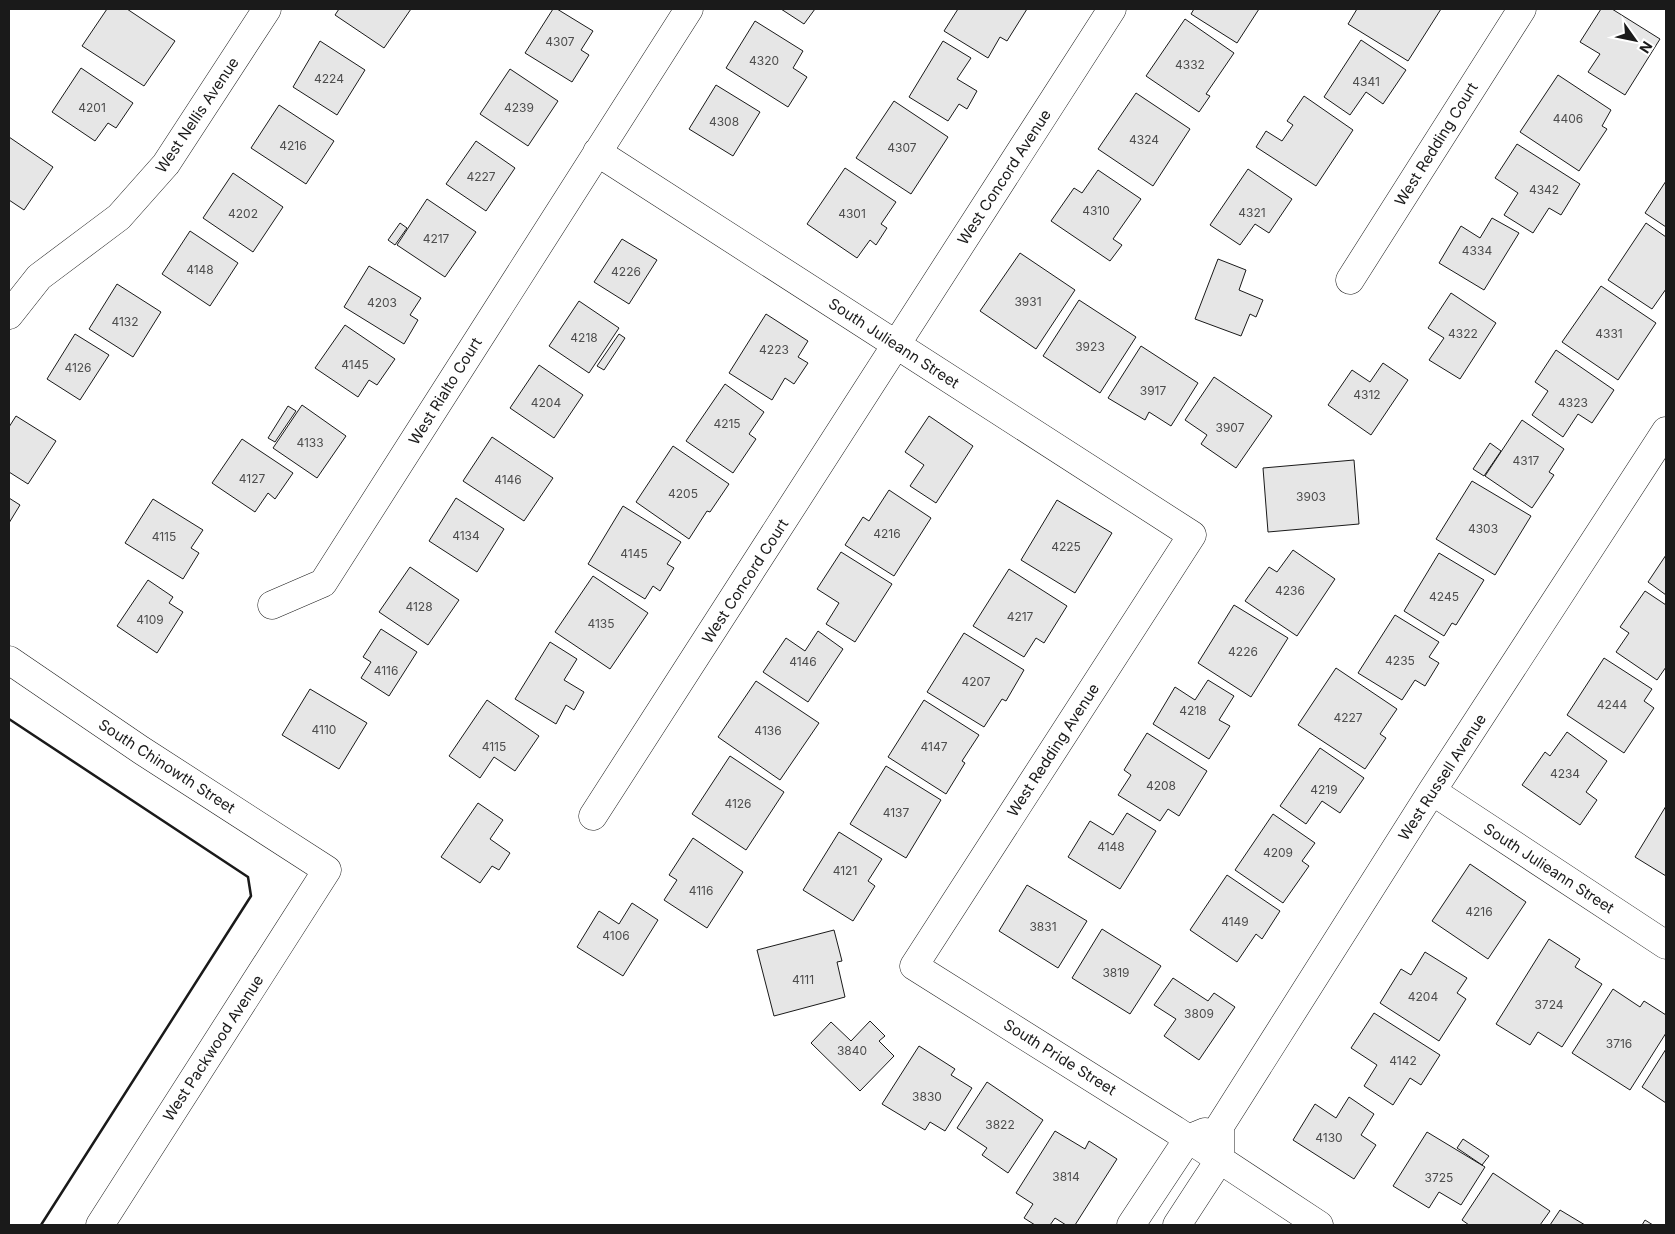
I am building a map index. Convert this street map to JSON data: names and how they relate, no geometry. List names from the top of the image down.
{
  "streets": {
    "street": [
      "West Nellis Avenue",
      "West Redding Court",
      "West Concord Avenue",
      "South Julieann Street",
      "West Rialto Court",
      "West Concord Court",
      "West Redding Avenue",
      "South Chinowth Street",
      "West Russell Avenue",
      "West Packwood Avenue",
      "South Pride Street"
    ]
  },
  "crossings": [
    ["West Concord Avenue", "South Julieann Street"],
    ["West Concord Avenue", "West Concord Court"],
    ["South Julieann Street", "West Rialto Court"],
    ["South Julieann Street", "West Concord Court"],
    ["South Julieann Street", "West Redding Avenue"],
    ["South Julieann Street", "West Russell Avenue"],
    ["West Redding Avenue", "South Pride Street"],
    ["South Chinowth Street", "West Packwood Avenue"],
    ["West Russell Avenue", "South Pride Street"]
  ],
  "house_numbers": [
    "4307",
    "4320",
    "4332",
    "4224",
    "4341",
    "4201",
    "4239",
    "4406",
    "4308",
    "4324",
    "4216",
    "4307",
    "4227",
    "4342",
    "4310",
    "4321",
    "4202",
    "4301",
    "4217",
    "4334",
    "4148",
    "4226",
    "3931",
    "4203",
    "4132",
    "4322",
    "4331",
    "4218",
    "3923",
    "4223",
    "4145",
    "4126",
    "3917",
    "4312",
    "4204",
    "4323",
    "4215",
    "3907",
    "4133",
    "4317",
    "4127",
    "4146",
    "4205",
    "3903",
    "4303",
    "4216",
    "4134",
    "4115",
    "4225",
    "4145",
    "4236",
    "4245",
    "4128",
    "4217",
    "4109",
    "4135",
    "4226",
    "4235",
    "4146",
    "4116",
    "4207",
    "4244",
    "4218",
    "4227",
    "4110",
    "4136",
    "4115",
    "4147",
    "4234",
    "4208",
    "4219",
    "4126",
    "4137",
    "4148",
    "4209",
    "4121",
    "4116",
    "4216",
    "4149",
    "3831",
    "4106",
    "3819",
    "4111",
    "4204",
    "3724",
    "3809",
    "3716",
    "3840",
    "4142",
    "3830",
    "3822",
    "4130",
    "3814",
    "3725"
  ],
  "north": "bottom right"
}
